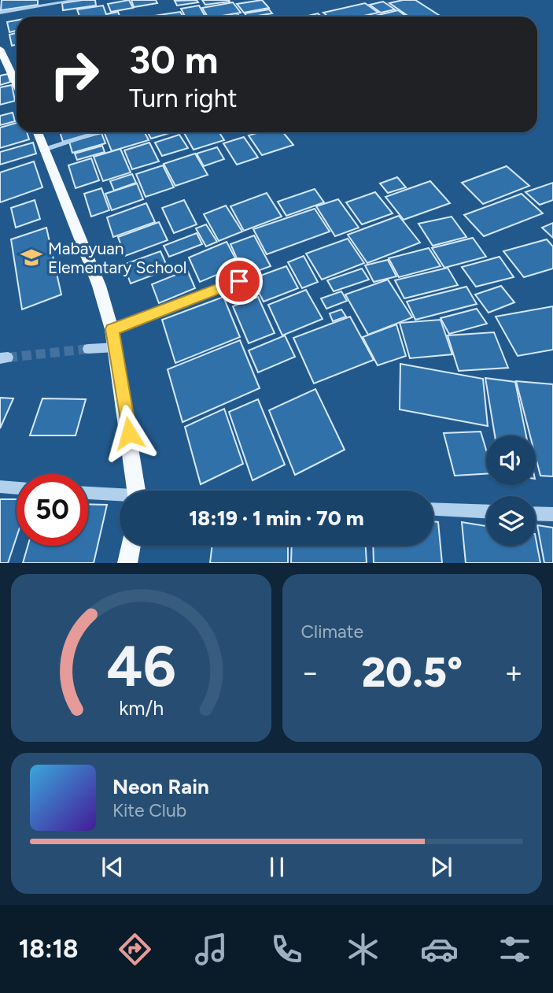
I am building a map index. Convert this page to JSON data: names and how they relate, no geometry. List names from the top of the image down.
{
  "places": {
    "school or university": ["Mabayuan Elementary School"]
  },
  "page": {
    "turn": ["30 m", "Turn right"],
    "limit": "50",
    "trip": "18:19 · 1 min · 70 m",
    "tile": "Climate",
    "heat": ["−", "20.5°", "+"],
    "song": ["Neon Rain", "Kite Club"],
    "tabs": "18:18",
    "gauge": ["46", "km/h"]
  }
}
